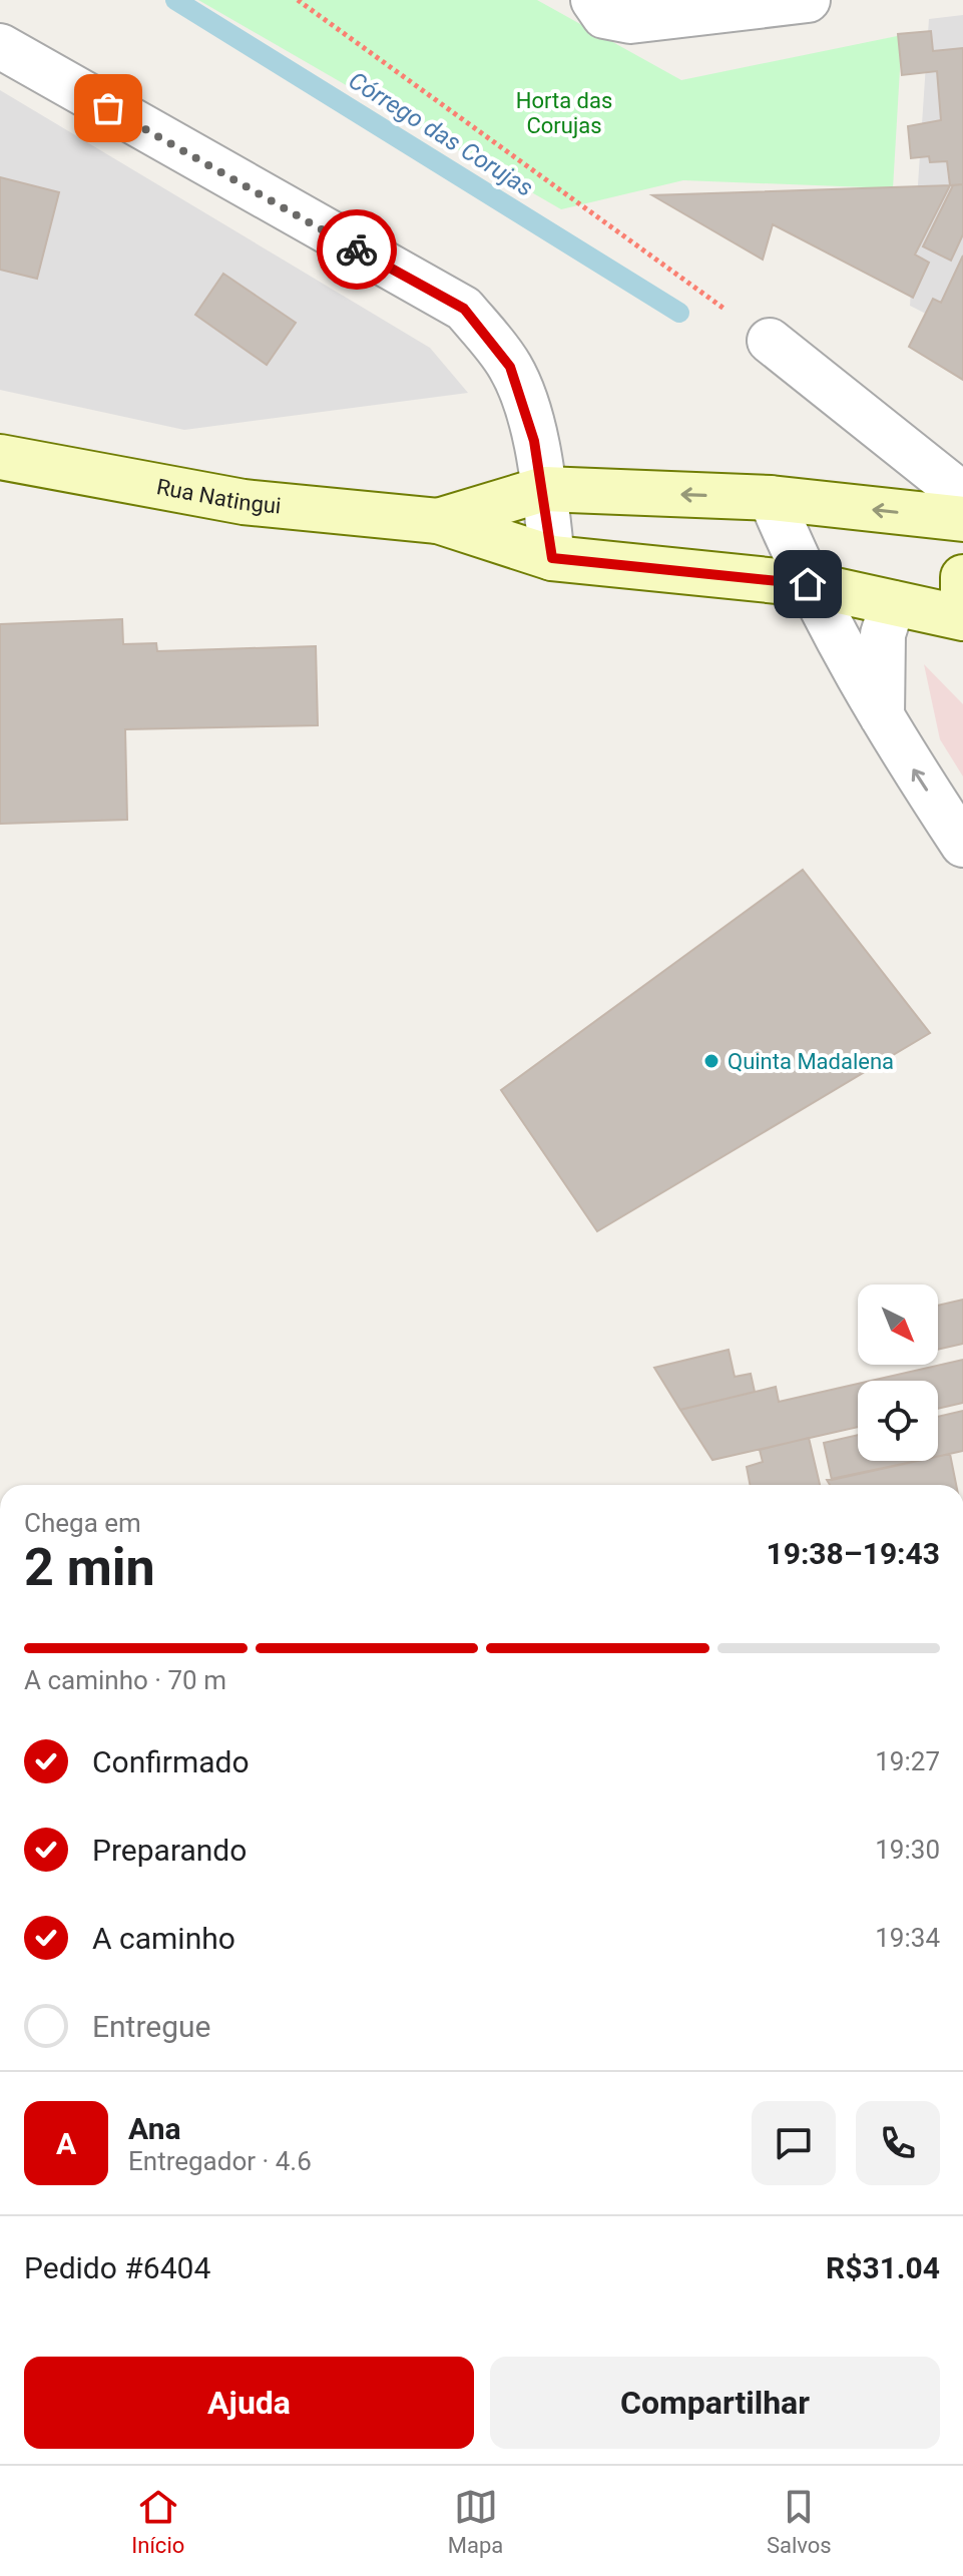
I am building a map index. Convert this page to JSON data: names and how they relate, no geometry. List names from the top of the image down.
{
  "streets": {
    "street": ["Rua Natingui"]
  },
  "water": ["Córrego das Corujas"],
  "parks": ["Horta das Corujas"],
  "places": ["Quinta Madalena"],
  "north": "bottom right",
  "page": {
    "heading": ["2 min", "Chega em", "19:38–19:43"],
    "panel": [
      "Ana",
      "Entregador · 4.6",
      "Pedido #6404",
      "R$31.04"
    ],
    "bar": "A caminho · 70 m",
    "list": [
      ["Confirmado", "19:27"],
      ["Preparando", "19:30"],
      ["A caminho", "19:34"],
      "Entregue"
    ],
    "round": "A",
    "buttons": ["Ajuda", "Compartilhar"],
    "tabs": ["Início", "Mapa", "Salvos"]
  }
}
